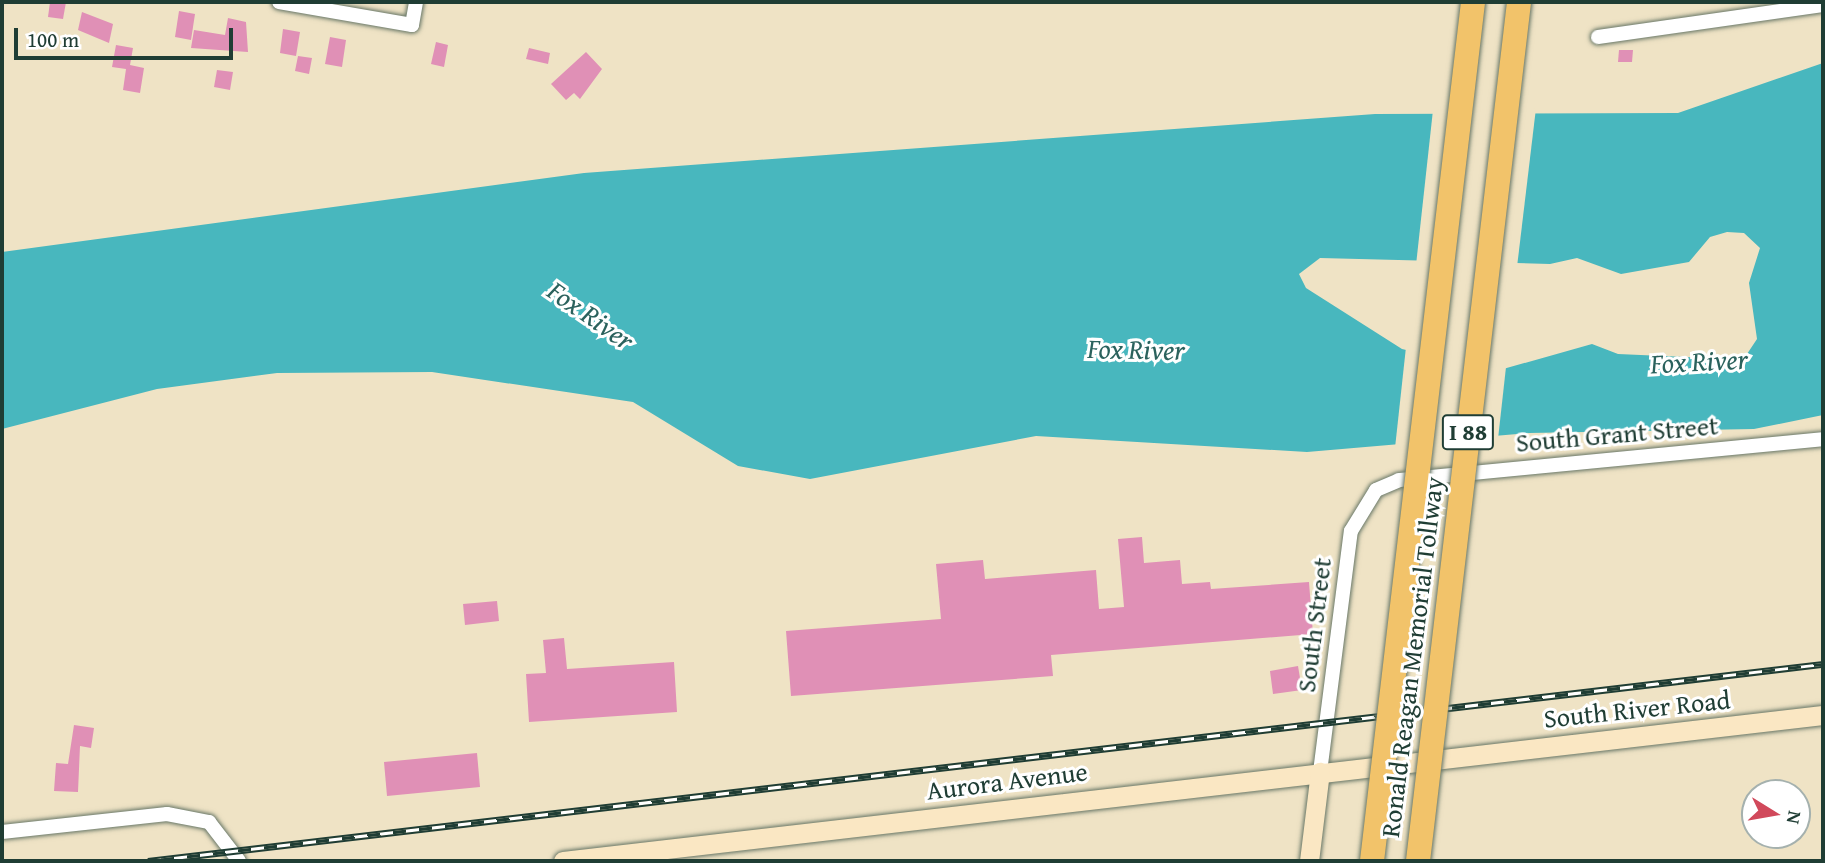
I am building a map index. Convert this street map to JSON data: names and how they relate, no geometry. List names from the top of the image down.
{
  "streets": {
    "highway": ["I 88", "Ronald Reagan Memorial Tollway"],
    "main road": ["South River Road", "Aurora Avenue"],
    "street": ["South Grant Street", "South Street"]
  },
  "crossings": [
    ["South Grant Street", "South Street"],
    ["South Street", "Aurora Avenue"],
    ["South River Road", "Aurora Avenue"]
  ],
  "water": ["Fox River"],
  "scale_bar": "100 m",
  "north": "right"
}
